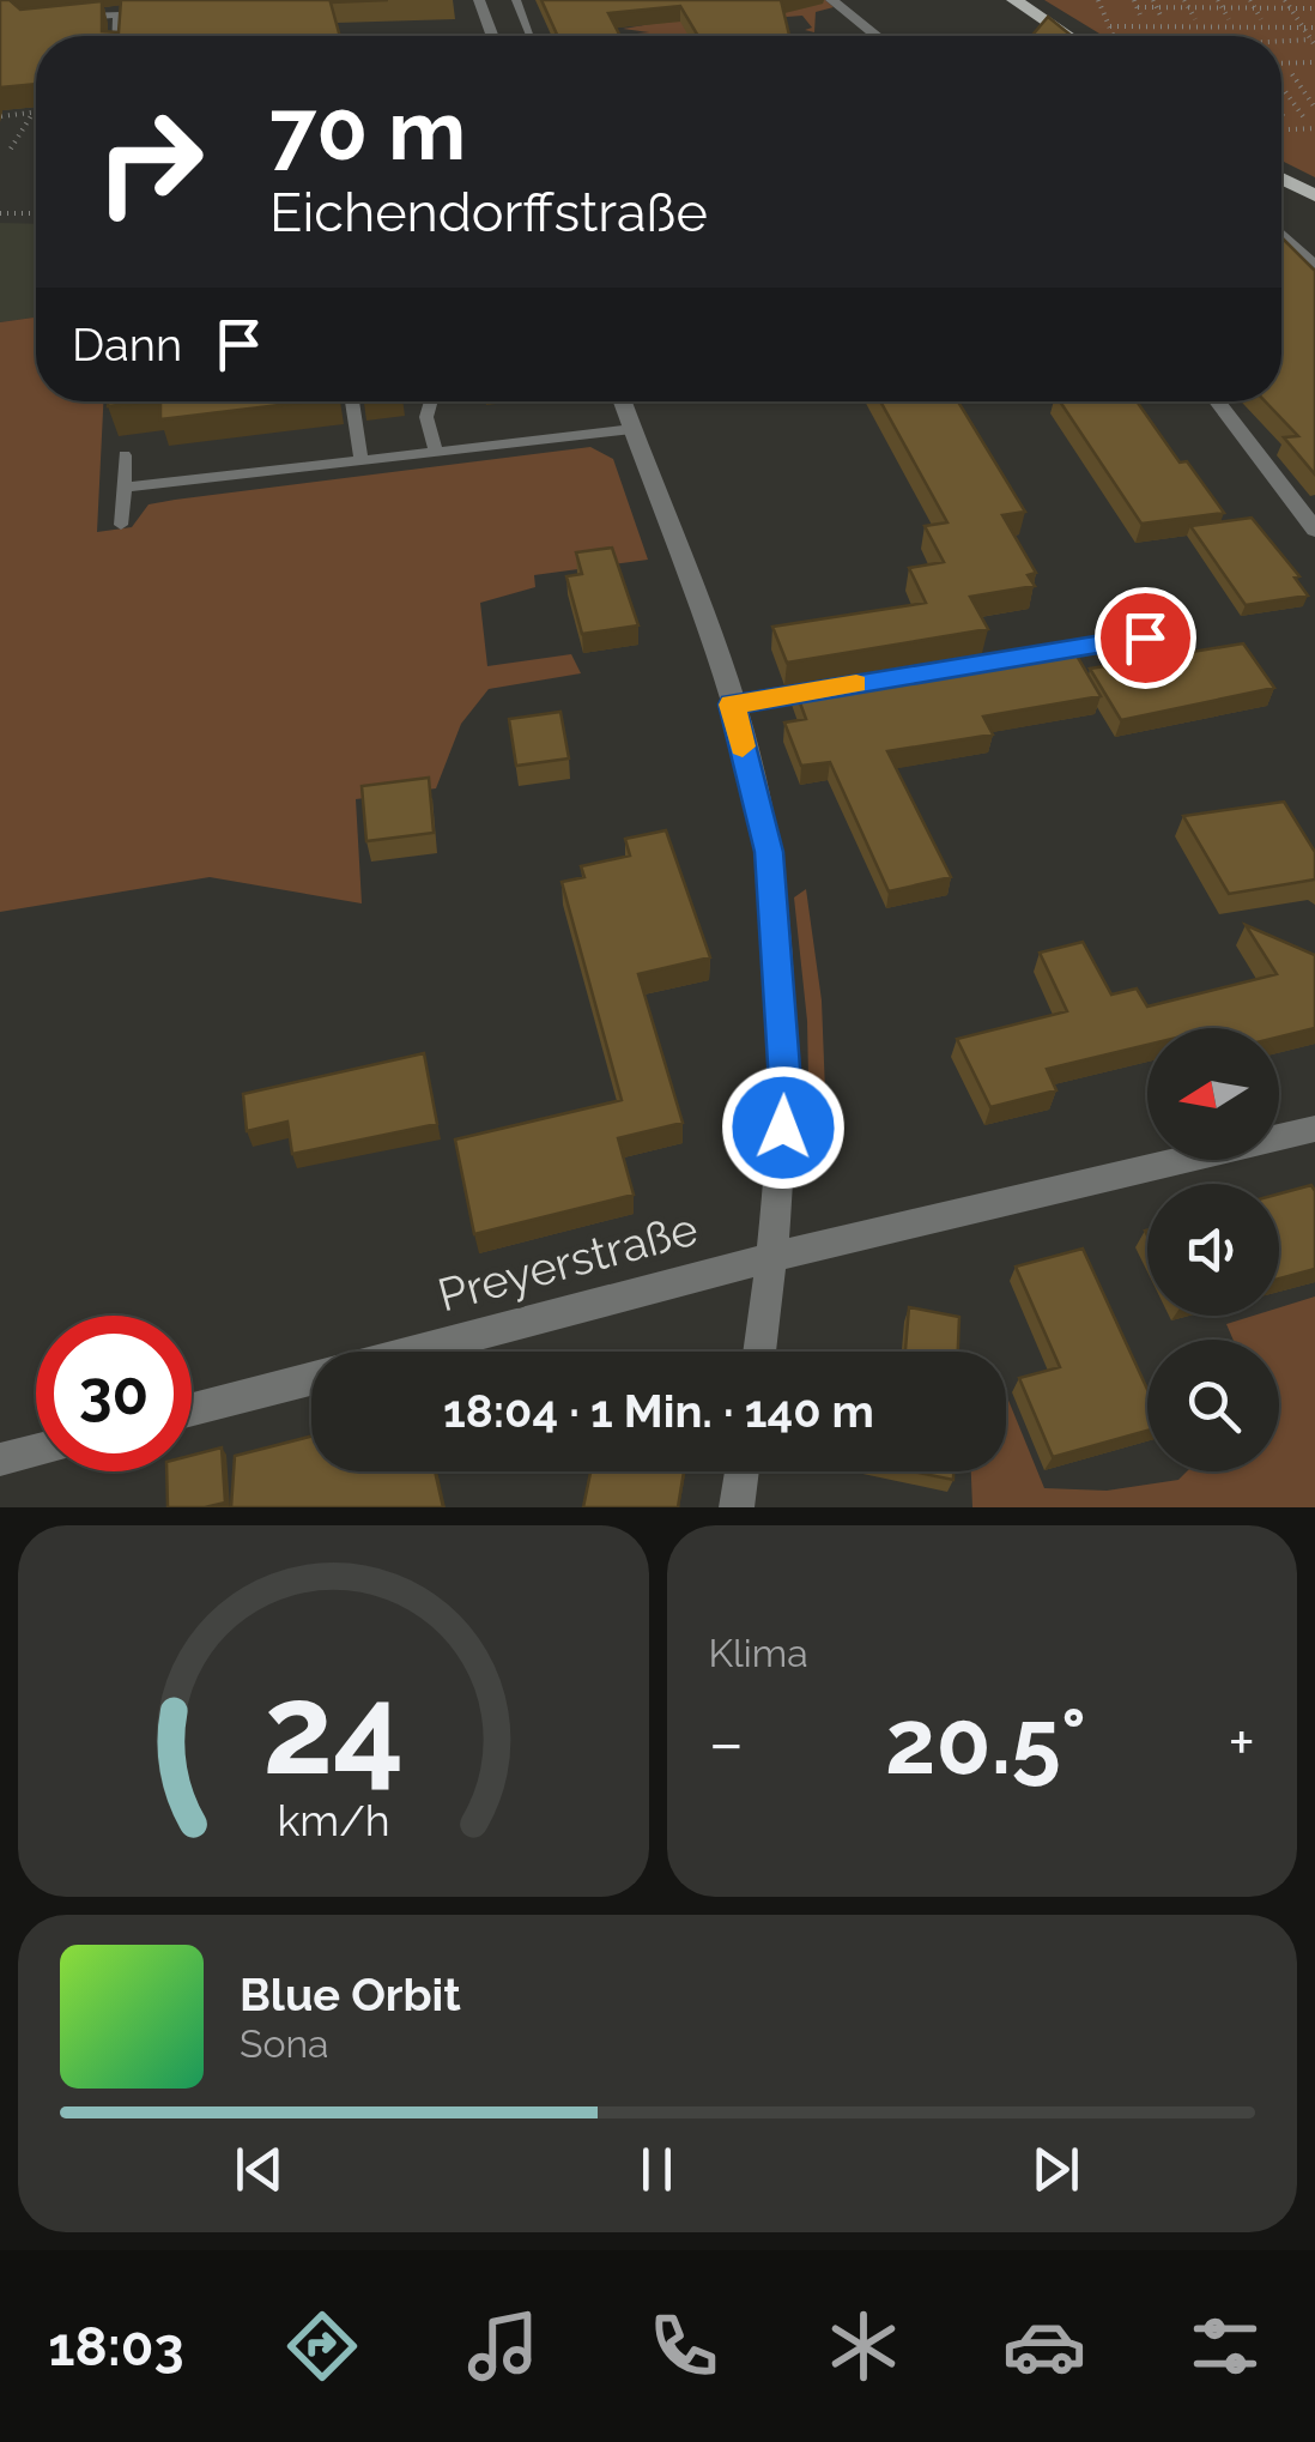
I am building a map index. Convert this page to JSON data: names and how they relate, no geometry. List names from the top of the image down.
{
  "streets": {
    "street": ["Preyerstraße"]
  },
  "north": "left",
  "page": {
    "turn": ["70 m", "Eichendorffstraße"],
    "then": "Dann",
    "limit": "30",
    "trip": "18:04 · 1 Min. · 140 m",
    "tile": "Klima",
    "heat": ["−", "20.5°", "+"],
    "song": ["Blue Orbit", "Sona"],
    "tabs": "18:03",
    "gauge": ["24", "km/h"]
  }
}
